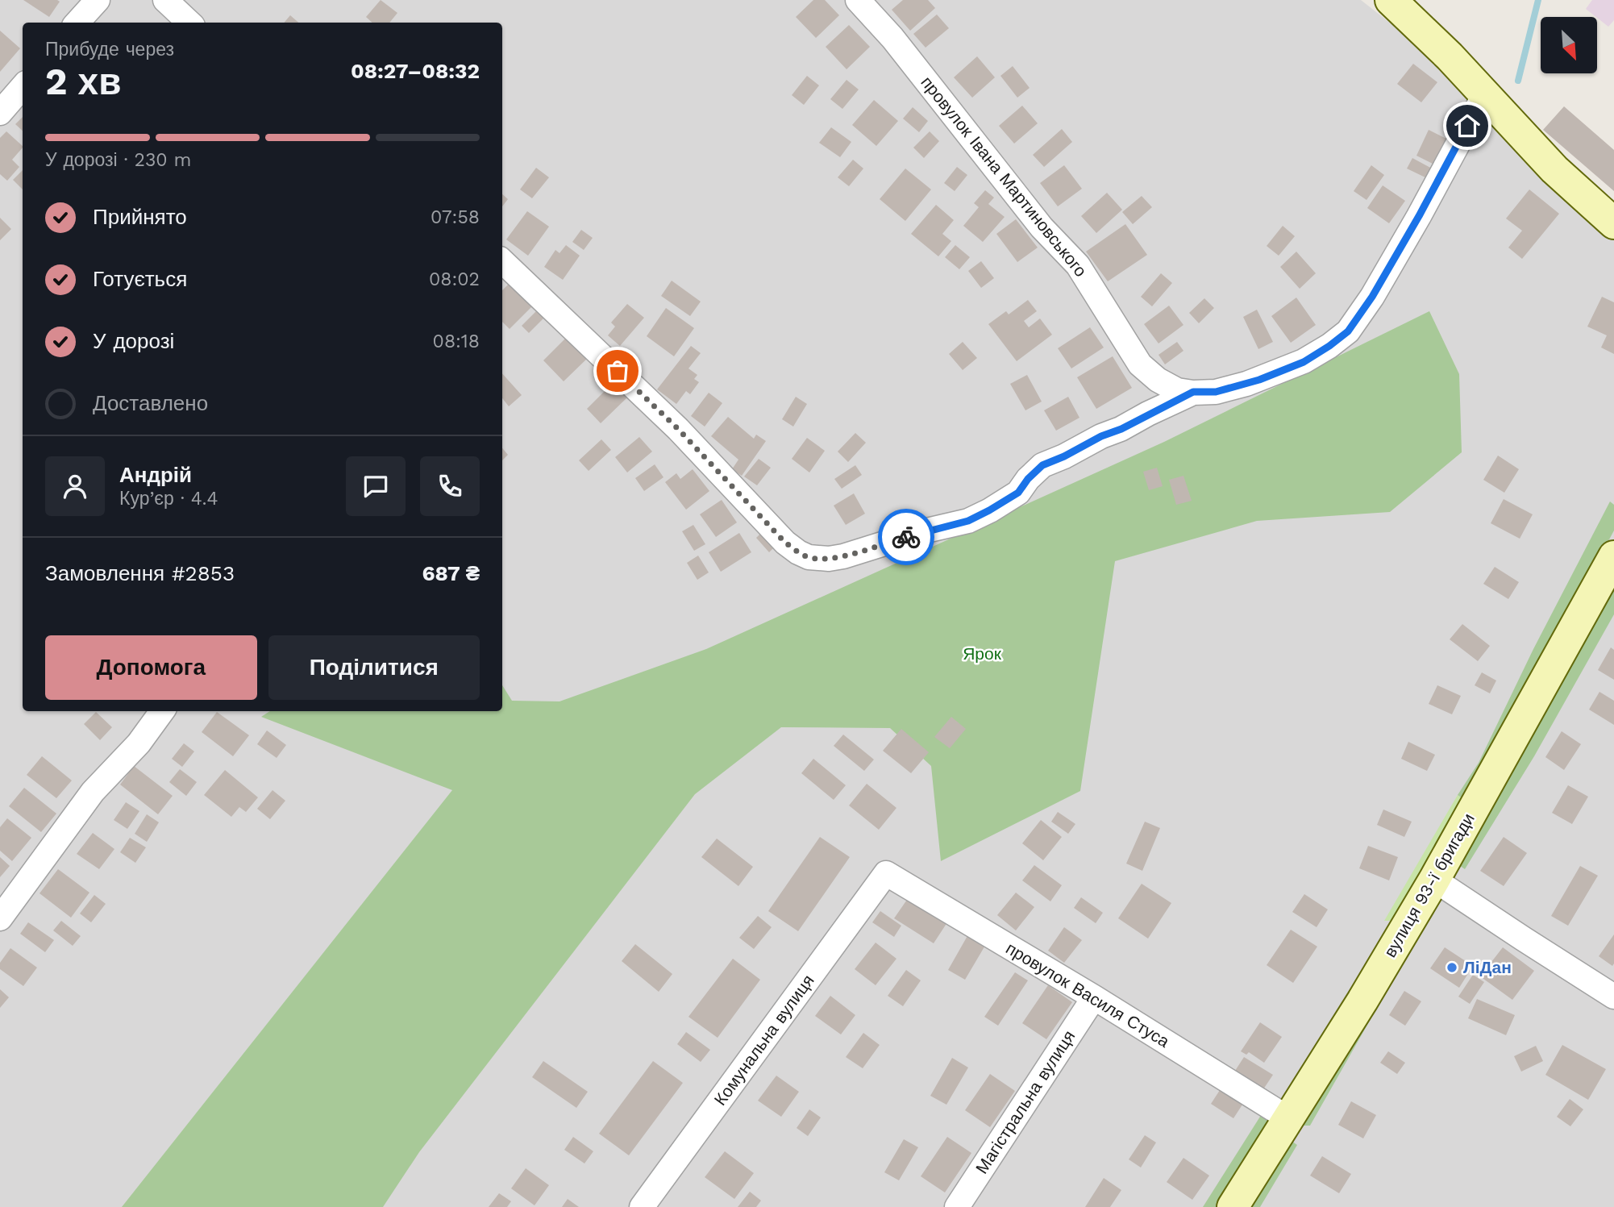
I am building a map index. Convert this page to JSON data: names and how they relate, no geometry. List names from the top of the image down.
{
  "streets": {
    "main road": ["вулиця 93-ї бригади"],
    "street": [
      "провулок Івана Мартиновського",
      "провулок Василя Стуса",
      "Комунальна вулиця",
      "Магістральна вулиця"
    ]
  },
  "crossings": [
    ["вулиця 93-ї бригади", "провулок Василя Стуса"],
    ["провулок Василя Стуса", "Комунальна вулиця"],
    ["провулок Василя Стуса", "Магістральна вулиця"]
  ],
  "parks": ["Ярок"],
  "places": ["ЛіДан"],
  "north": "bottom right",
  "page": {
    "heading": ["2 хв", "Прибуде через", "08:27–08:32"],
    "panel": [
      "Андрій",
      "Кур’єр · 4.4",
      "Замовлення #2853",
      "687 ₴"
    ],
    "bar": "У дорозі · 230 m",
    "list": [
      ["Прийнято", "07:58"],
      ["Готується", "08:02"],
      ["У дорозі", "08:18"],
      "Доставлено"
    ],
    "buttons": ["Допомога", "Поділитися"]
  }
}
